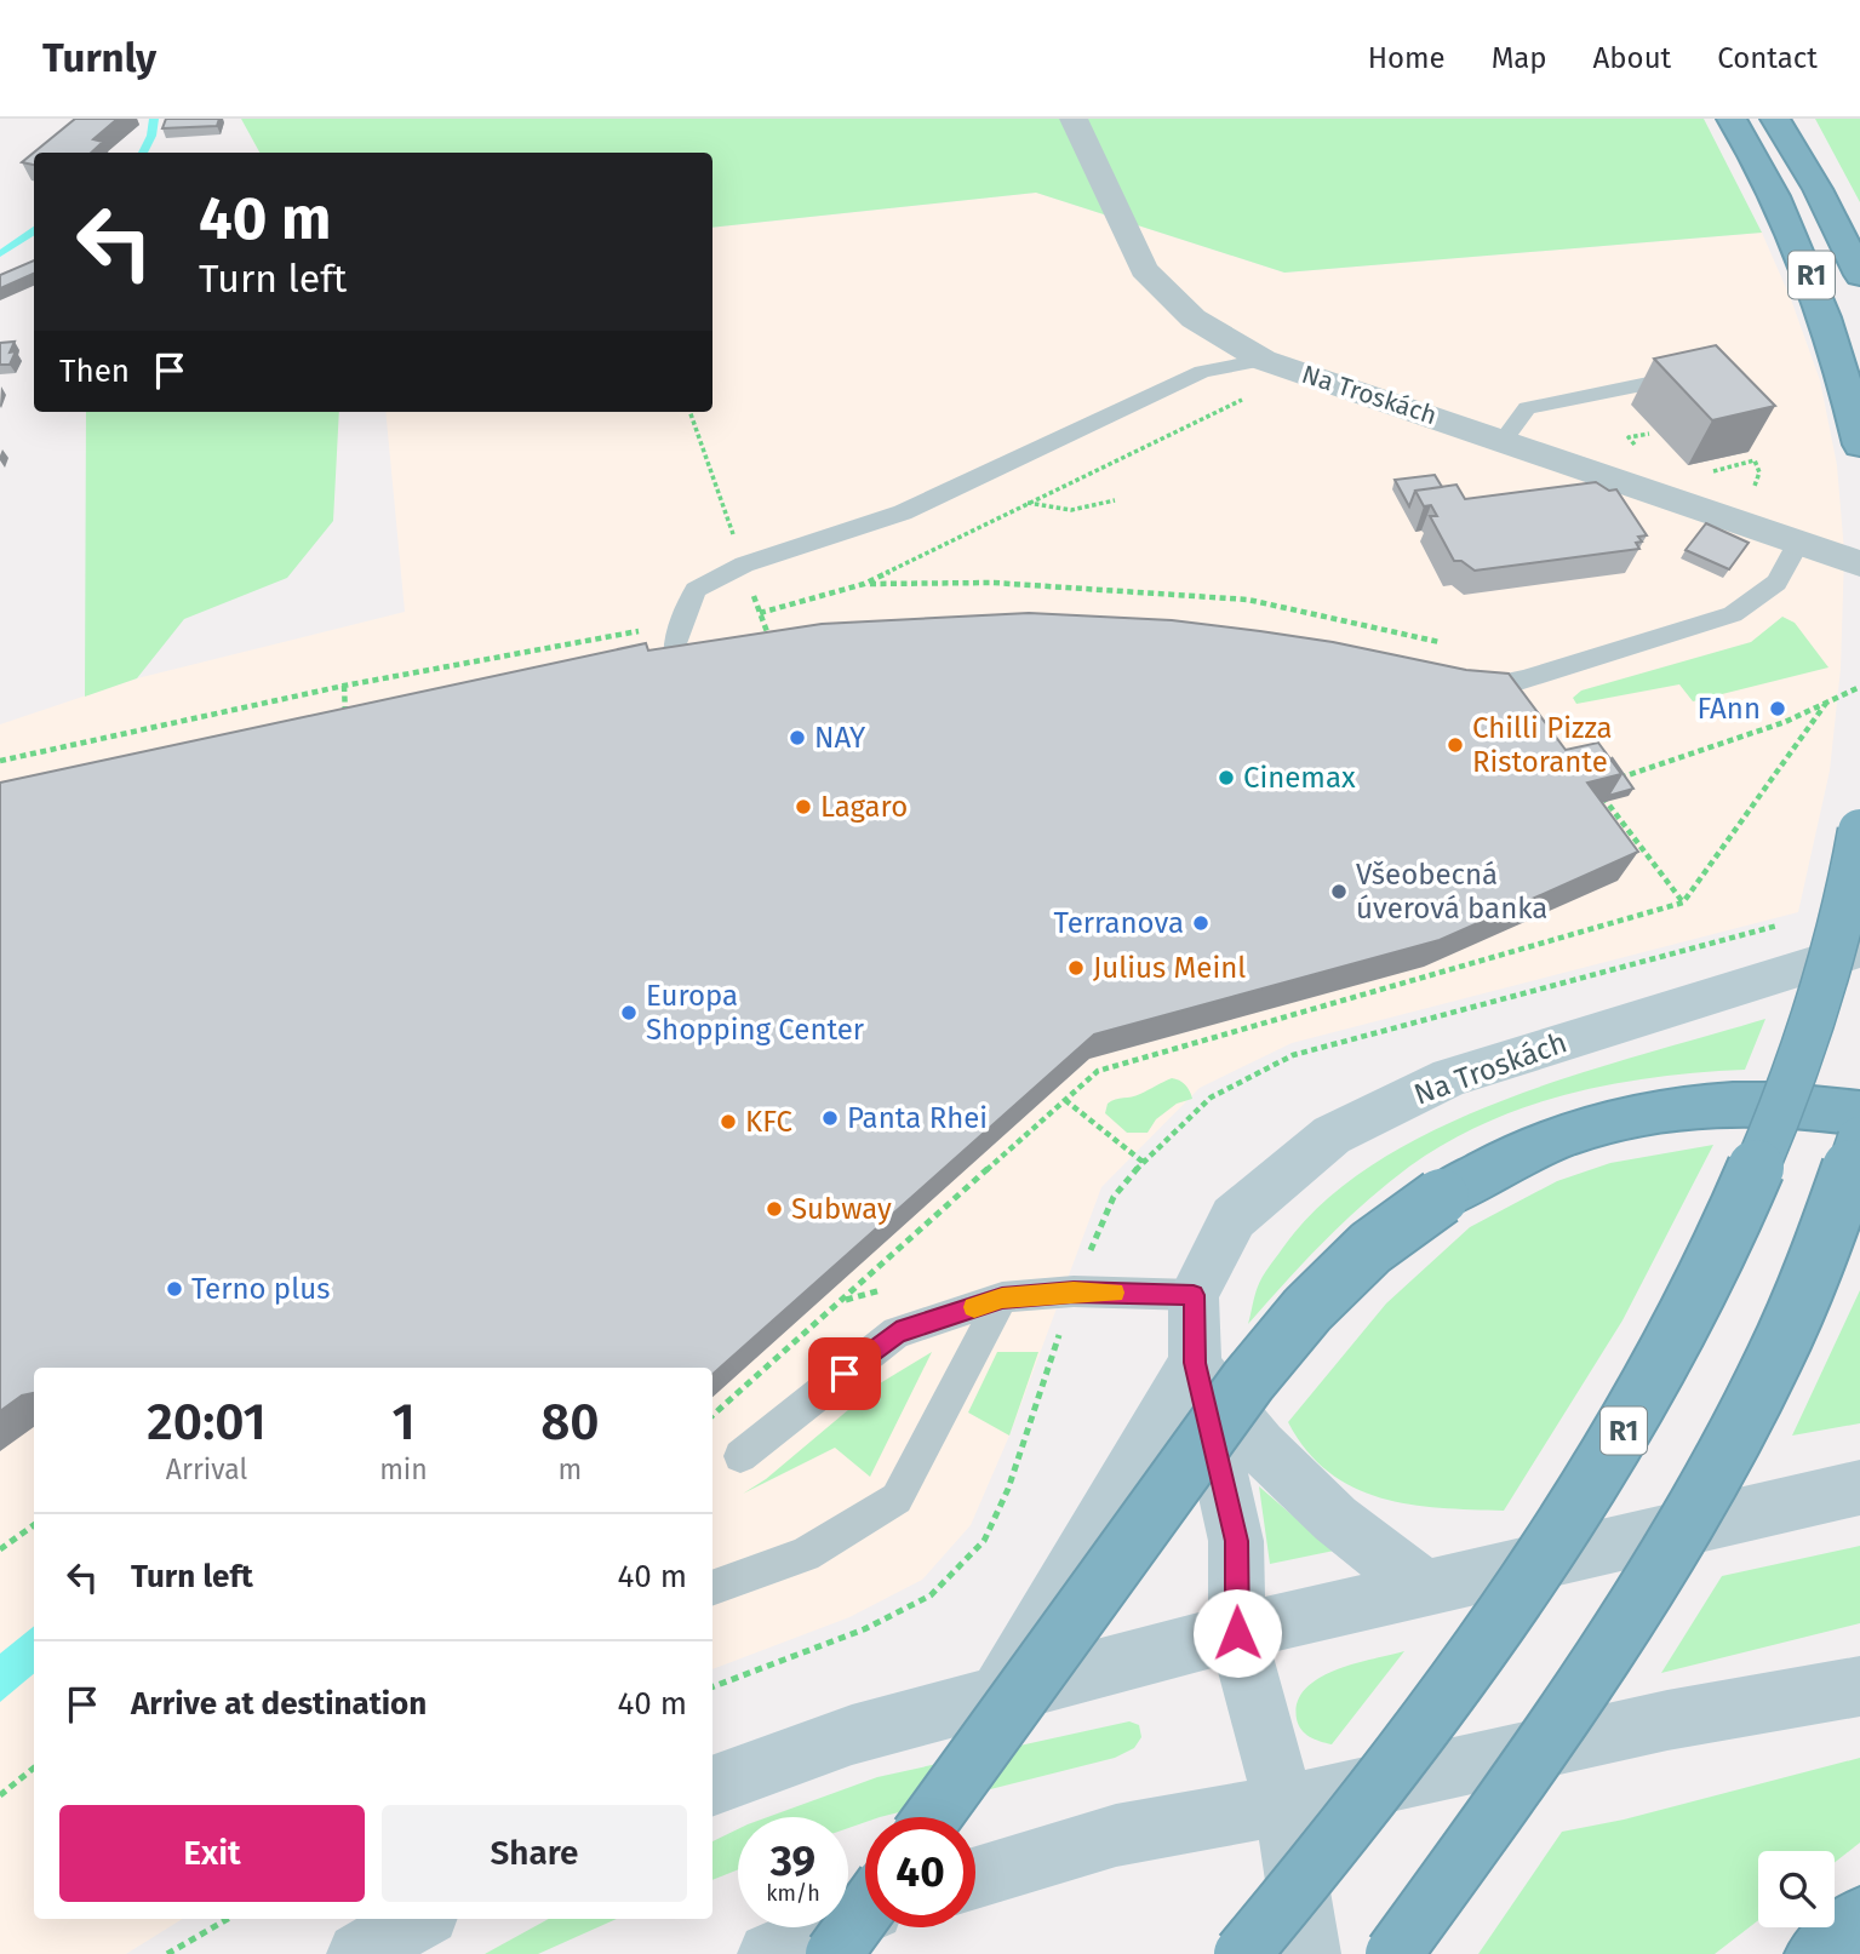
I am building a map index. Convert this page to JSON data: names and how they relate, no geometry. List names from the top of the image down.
{
  "streets": {
    "highway": ["R1"],
    "main road": ["Na Troskách"]
  },
  "places": [
    "FAnn",
    "NAY",
    "Chilli Pizza Ristorante",
    "Cinemax",
    "Lagaro",
    "Všeobecná úverová banka",
    "Terranova",
    "Julius Meinl",
    "Europa Shopping Center",
    "Panta Rhei",
    "KFC",
    "Subway",
    "Terno plus"
  ],
  "page": {
    "header": "Turnly",
    "nav": [
      "Home",
      "Map",
      "About",
      "Contact"
    ],
    "turn": ["40 m", "Turn left"],
    "then": "Then",
    "eta": [
      "20:01",
      "Arrival",
      "1",
      "min",
      "80",
      "m"
    ],
    "list": [
      {
        "name": "Turn left",
        "value": "40 m"
      },
      {
        "name": "Arrive at destination",
        "value": "40 m"
      }
    ],
    "buttons": ["Exit", "Share"],
    "speed": "39 km/h",
    "limit": "40"
  }
}
